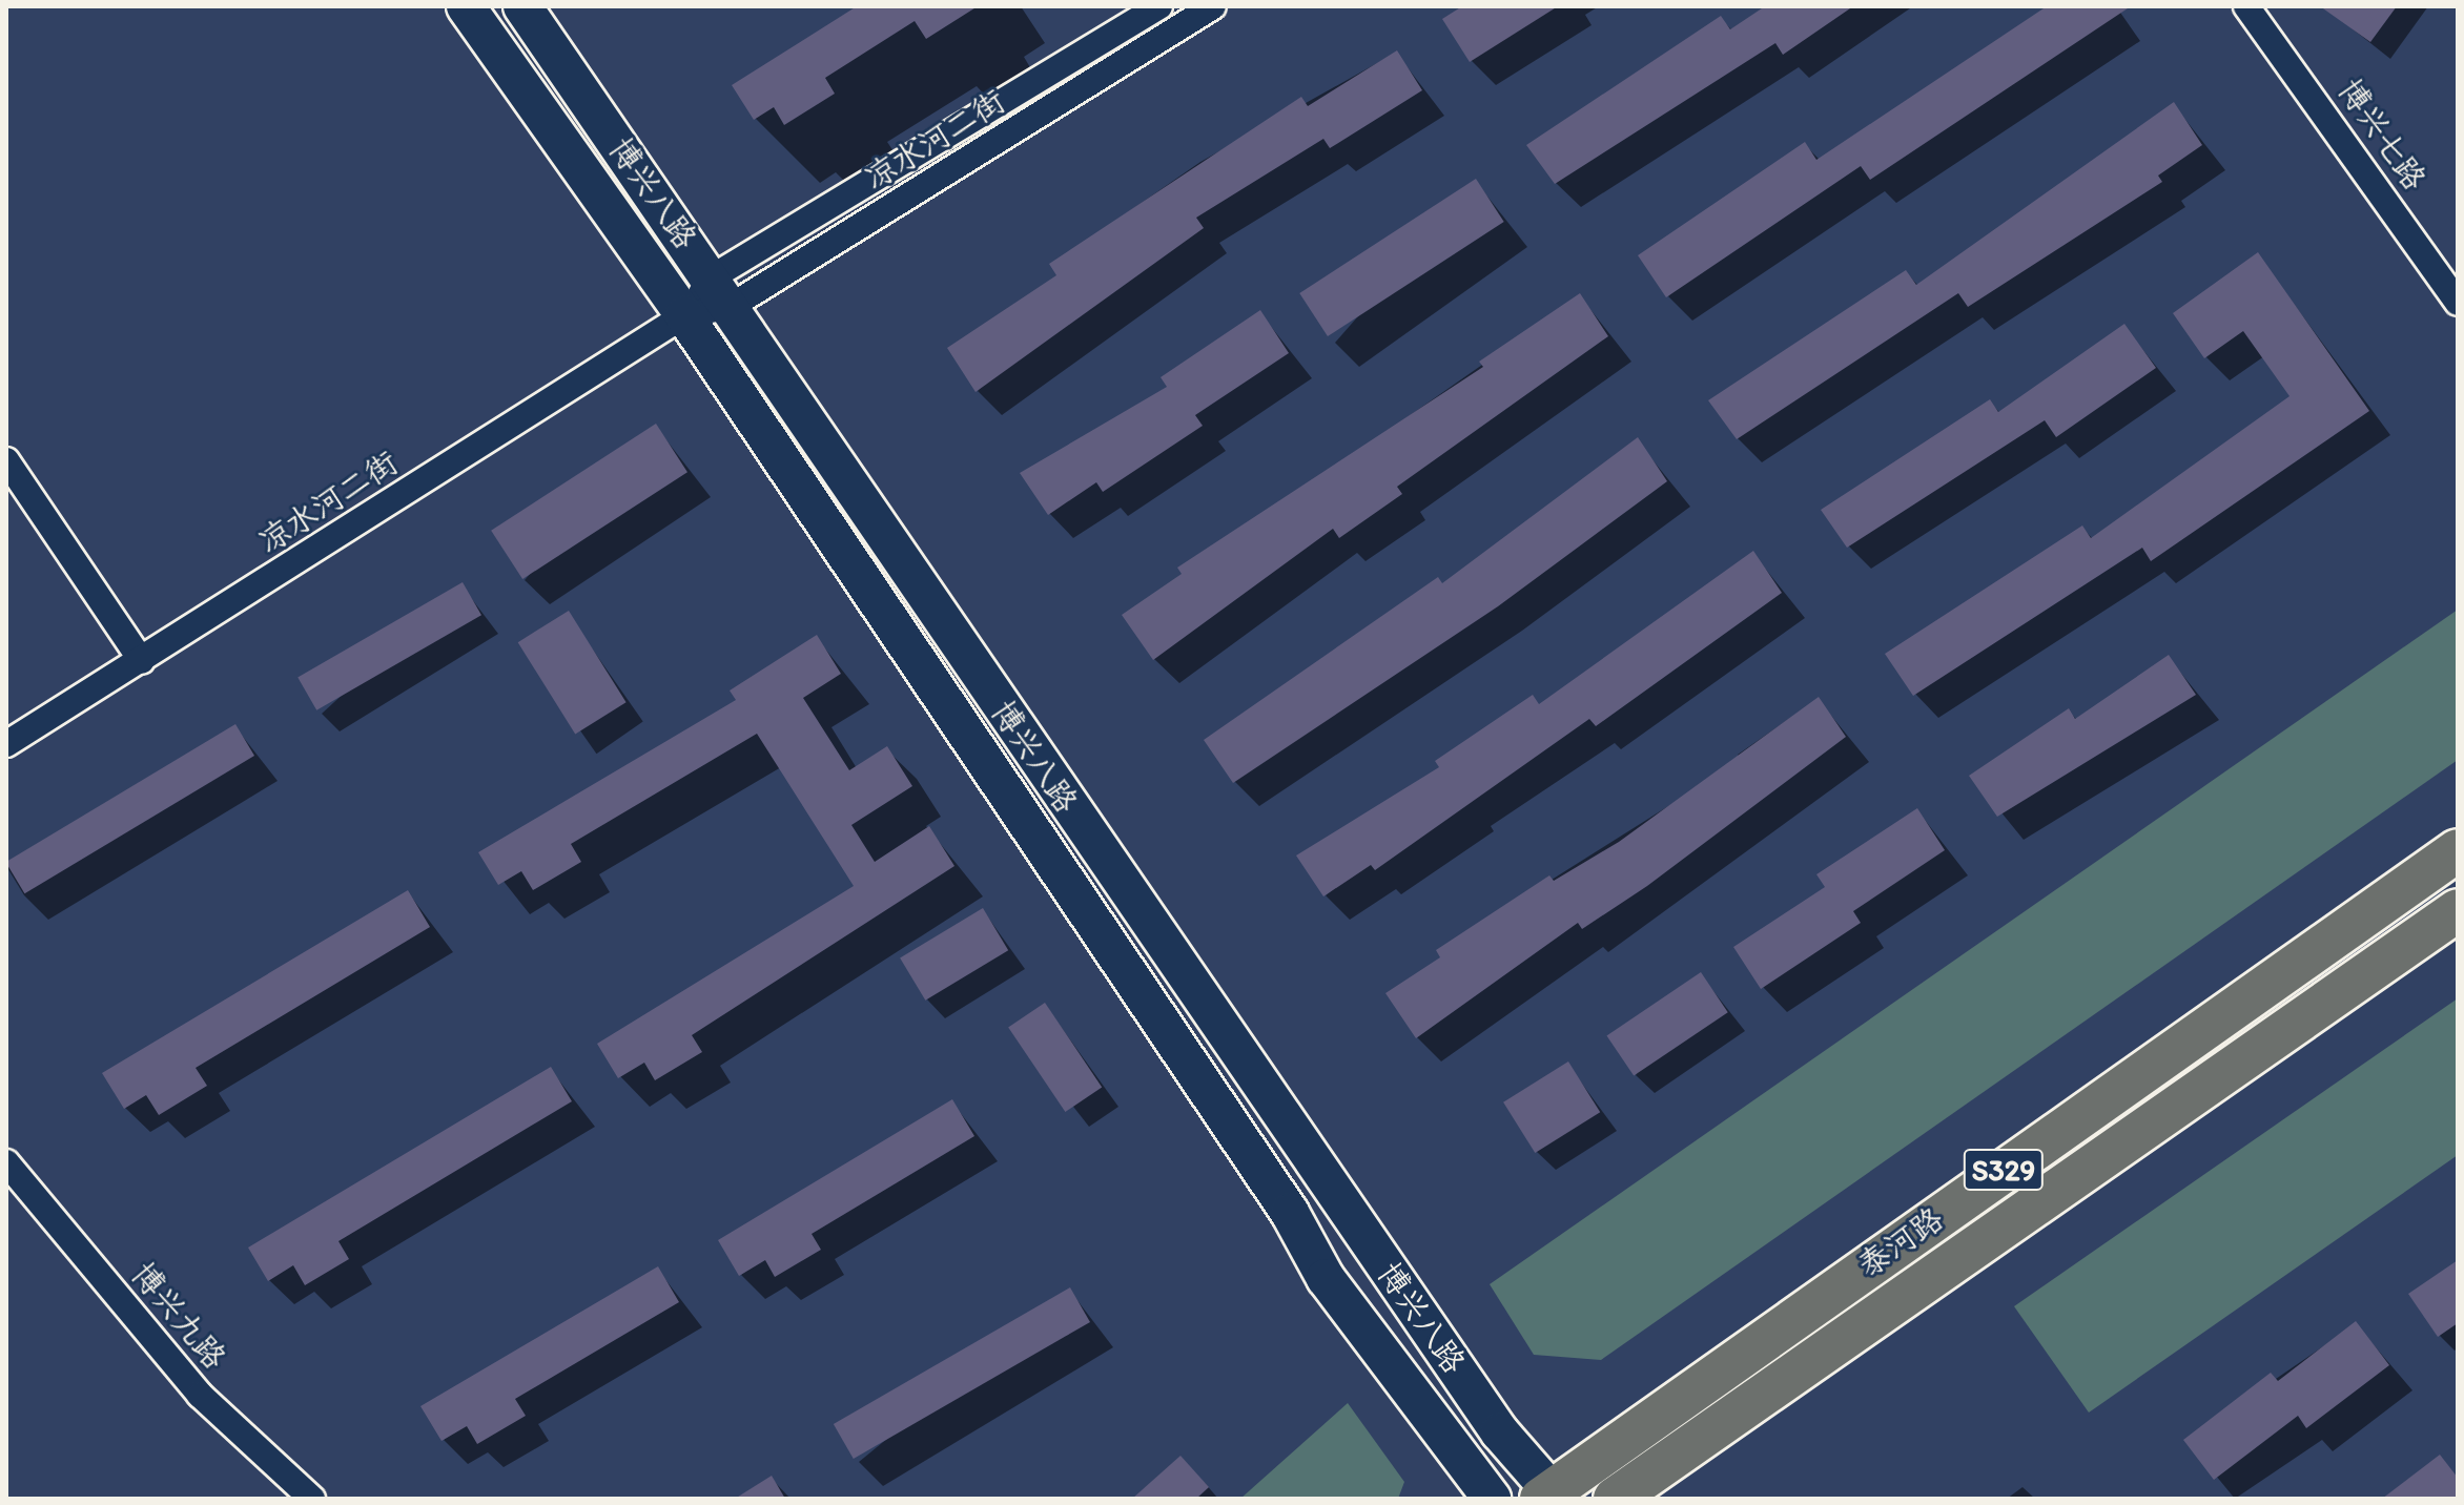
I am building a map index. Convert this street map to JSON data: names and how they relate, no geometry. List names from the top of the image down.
{
  "streets": {
    "main road": ["S329", "泰河路"],
    "street": [
      "博兴七路",
      "凉水河二街",
      "博兴八路",
      "博兴九路"
    ]
  },
  "crossings": [
    ["凉水河二街", "博兴八路"],
    ["博兴八路", "泰河路"]
  ]
}
